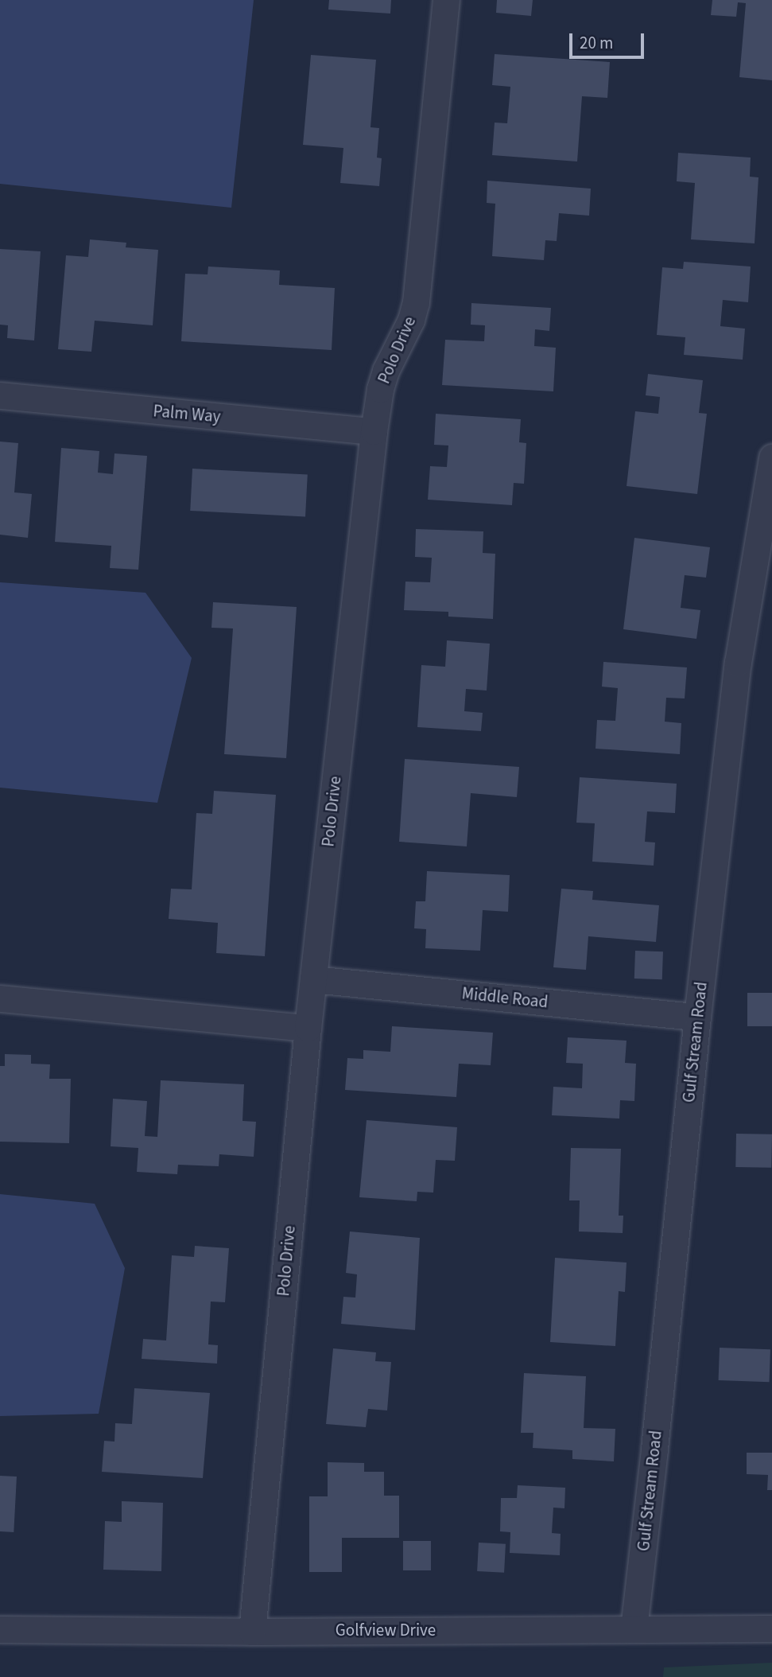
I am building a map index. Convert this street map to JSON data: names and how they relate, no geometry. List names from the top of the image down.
{
  "streets": {
    "street": [
      "Polo Drive",
      "Palm Way",
      "Middle Road",
      "Gulf Stream Road",
      "Golfview Drive"
    ]
  },
  "crossings": [
    ["Polo Drive", "Palm Way"],
    ["Polo Drive", "Middle Road"],
    ["Polo Drive", "Golfview Drive"],
    ["Middle Road", "Gulf Stream Road"],
    ["Gulf Stream Road", "Golfview Drive"]
  ],
  "scale_bar": "20 m"
}
